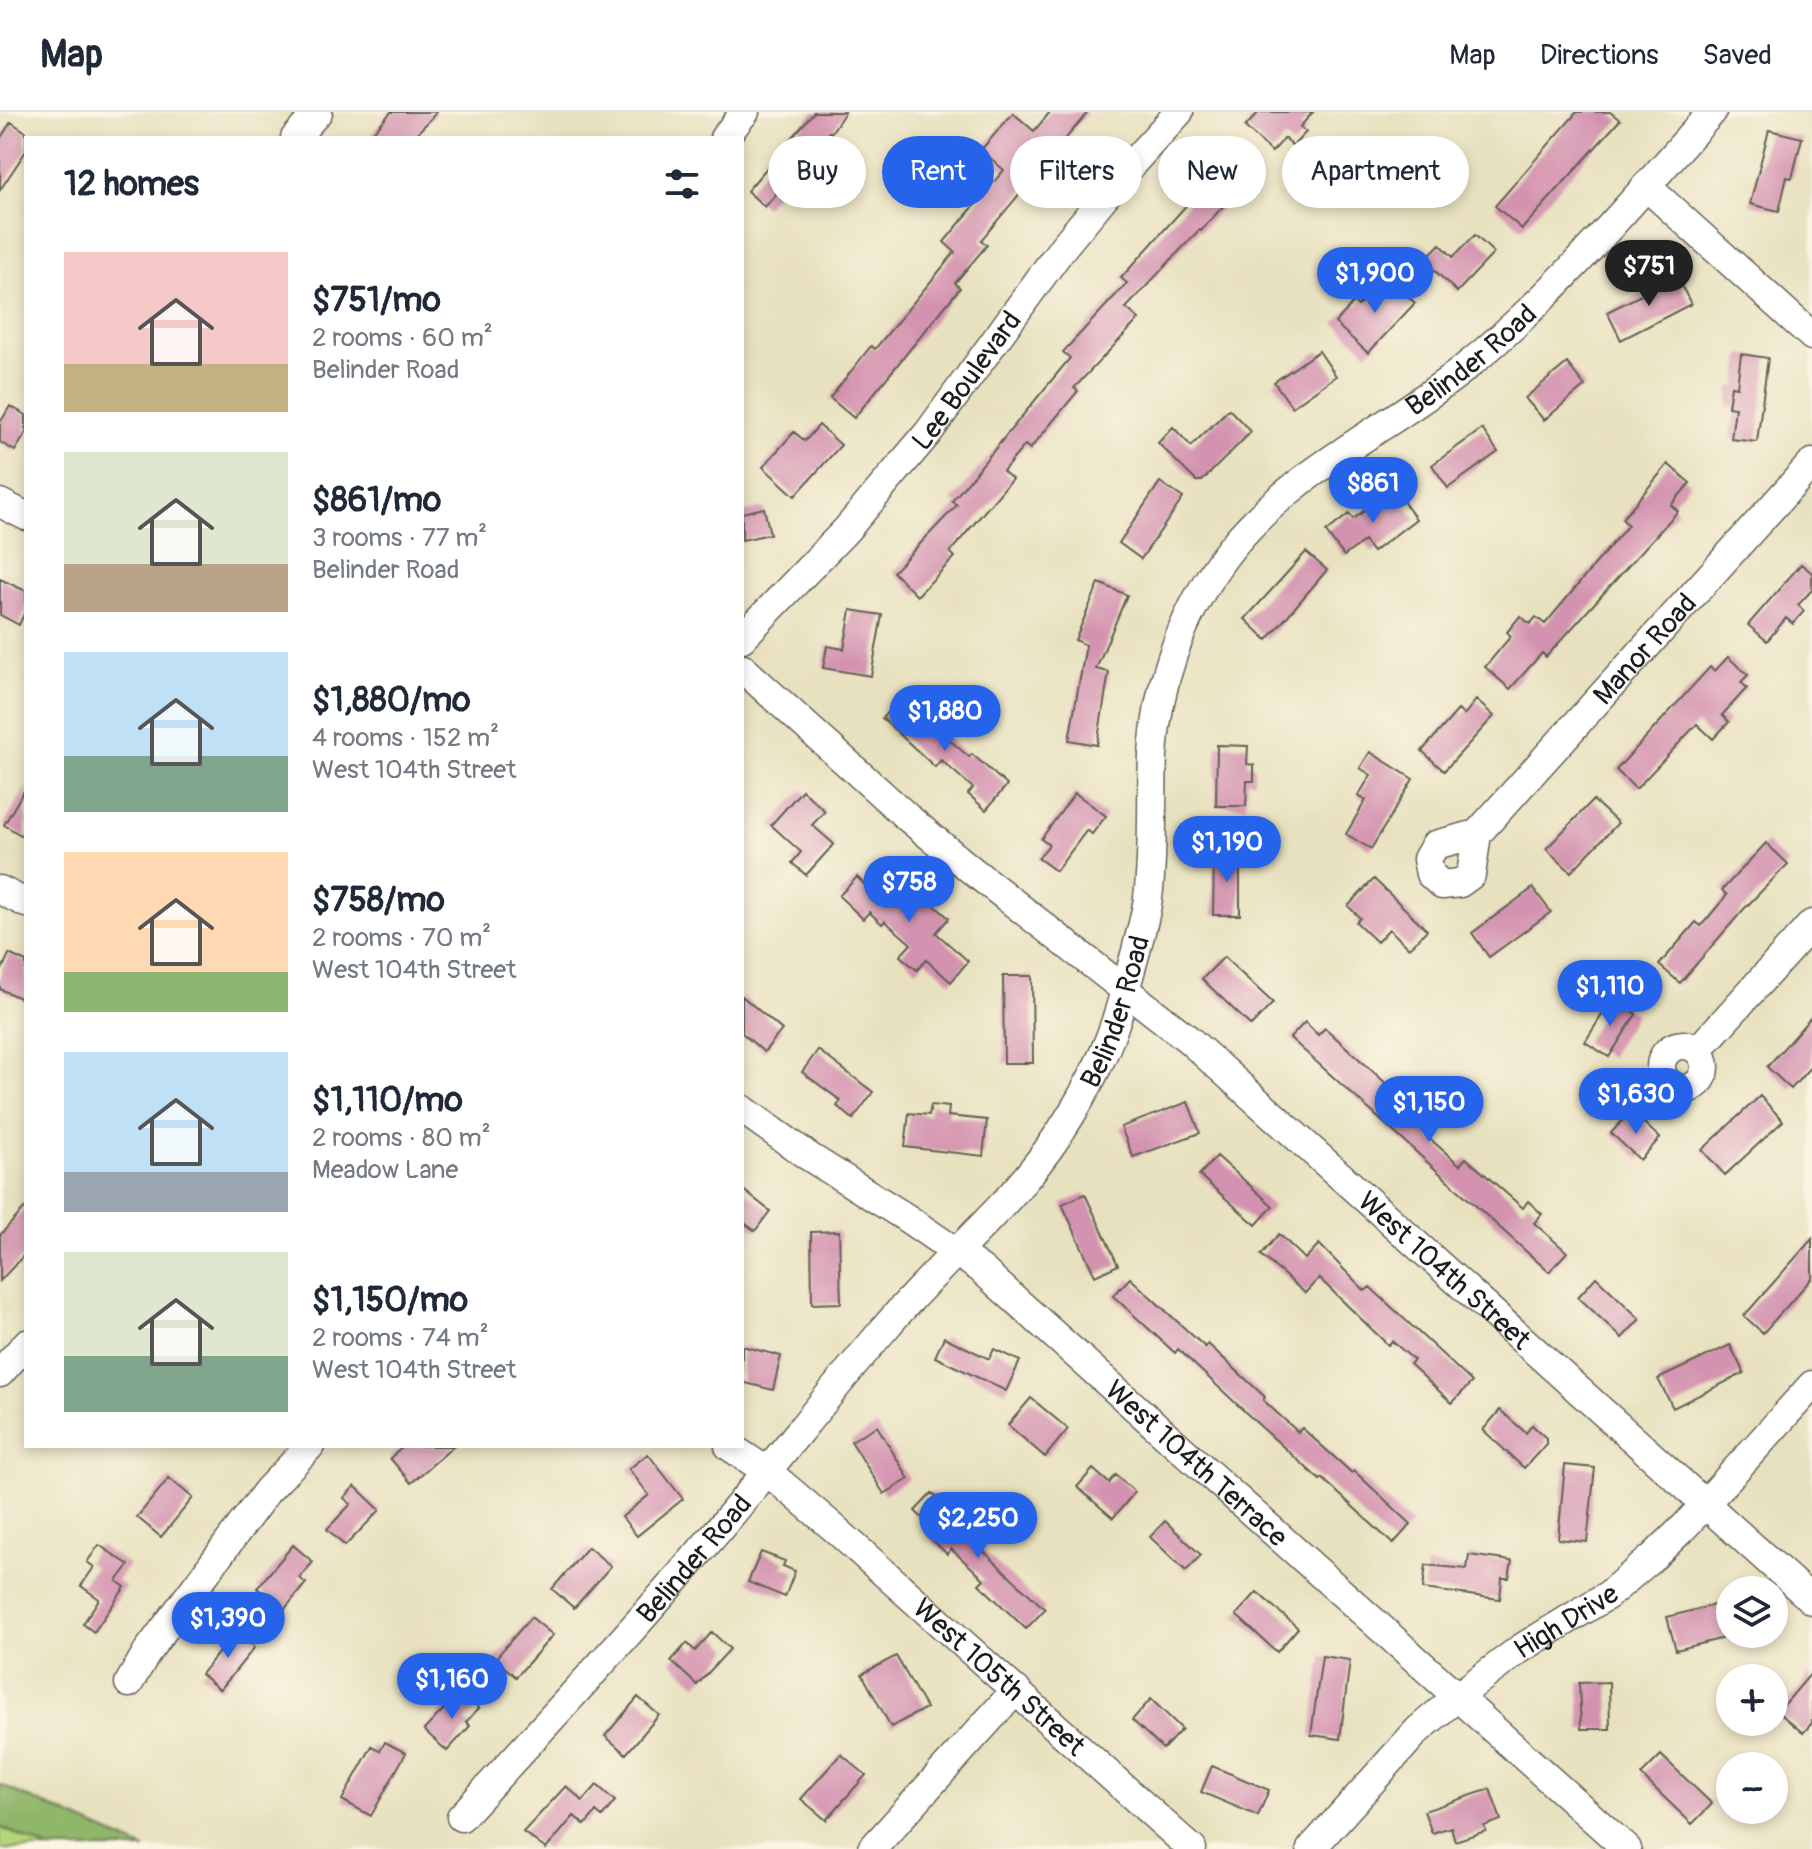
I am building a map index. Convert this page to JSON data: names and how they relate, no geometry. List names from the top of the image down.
{
  "streets": {
    "street": [
      "Belinder Road",
      "Lee Boulevard",
      "Manor Road",
      "West 104th Street",
      "West 104th Terrace",
      "High Drive",
      "West 105th Street"
    ]
  },
  "crossings": [
    ["Belinder Road", "West 104th Street"],
    ["Belinder Road", "West 104th Terrace"],
    ["Belinder Road", "West 105th Street"],
    ["West 104th Street", "High Drive"],
    ["West 104th Terrace", "High Drive"]
  ],
  "page": {
    "header": "Map",
    "nav": ["Map", "Directions", "Saved"],
    "chip": [
      "Buy",
      "Rent",
      "Filters",
      "New",
      "Apartment"
    ],
    "heading": "12 homes",
    "list": [
      {
        "name": "$751/mo",
        "note": "2 rooms · 60 m² · Belinder Road"
      },
      {
        "name": "$861/mo",
        "note": "3 rooms · 77 m² · Belinder Road"
      },
      {
        "name": "$1,880/mo",
        "note": "4 rooms · 152 m² · West 104th Street"
      },
      {
        "name": "$758/mo",
        "note": "2 rooms · 70 m² · West 104th Street"
      },
      {
        "name": "$1,110/mo",
        "note": "2 rooms · 80 m² · Meadow Lane"
      },
      {
        "name": "$1,150/mo",
        "note": "2 rooms · 74 m² · West 104th Street"
      }
    ],
    "price": [
      "$751",
      "$1,900",
      "$861",
      "$1,880",
      "$1,190",
      "$758",
      "$1,110",
      "$1,630",
      "$1,150",
      "$2,250",
      "$1,390",
      "$1,160"
    ],
    "map_buttons": ["+", "−"]
  }
}
